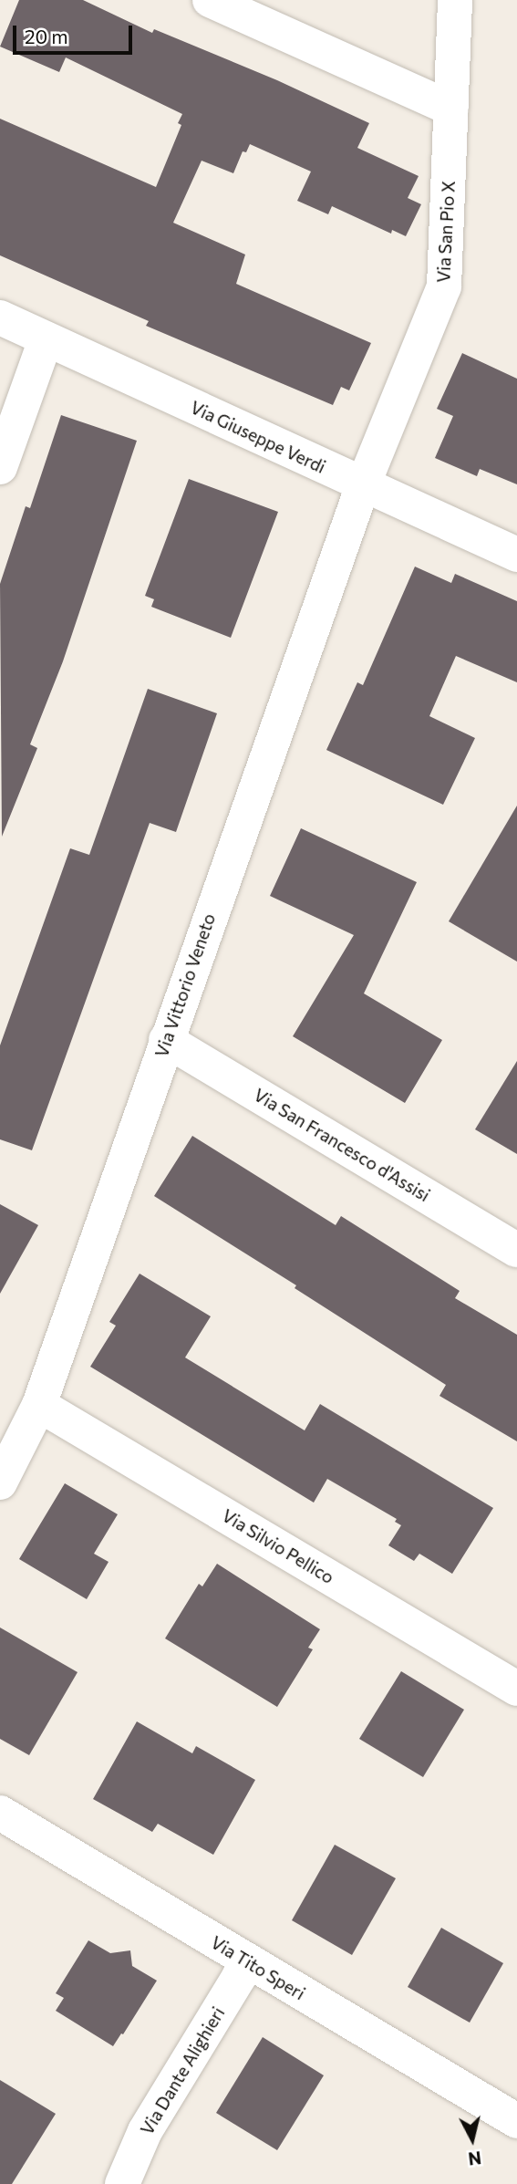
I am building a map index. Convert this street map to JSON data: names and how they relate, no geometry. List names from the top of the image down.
{
  "streets": {
    "street": [
      "Via San Pio X",
      "Via Giuseppe Verdi",
      "Via Vittorio Veneto",
      "Via San Francesco d'Assisi",
      "Via Silvio Pellico",
      "Via Tito Speri",
      "Via Dante Alighieri"
    ]
  },
  "crossings": [
    ["Via San Pio X", "Via Giuseppe Verdi"],
    ["Via San Pio X", "Via Vittorio Veneto"],
    ["Via Giuseppe Verdi", "Via Vittorio Veneto"],
    ["Via Vittorio Veneto", "Via San Francesco d'Assisi"],
    ["Via Vittorio Veneto", "Via Silvio Pellico"],
    ["Via Tito Speri", "Via Dante Alighieri"]
  ],
  "scale_bar": "20 m",
  "north": "bottom"
}
